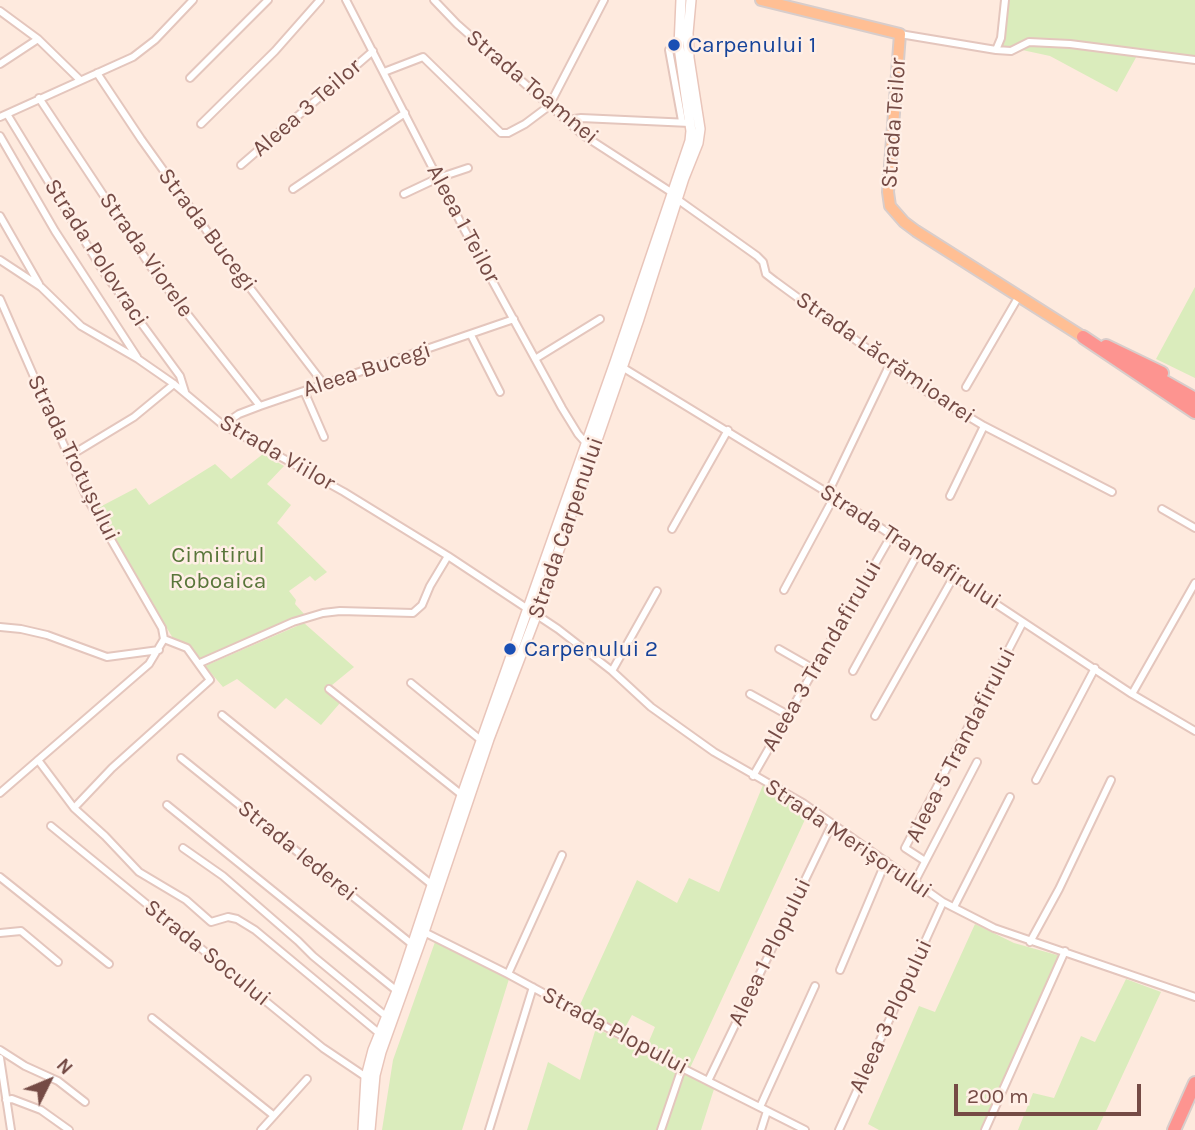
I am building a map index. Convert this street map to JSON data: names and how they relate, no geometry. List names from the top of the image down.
{
  "streets": {
    "main road": ["Strada Teilor"],
    "street": [
      "Strada Toamnei",
      "Aleea 3 Teilor",
      "Aleea 1 Teilor",
      "Strada Bucegi",
      "Strada Polovraci",
      "Strada Viorele",
      "Strada Lăcrămioarei",
      "Aleea Bucegi",
      "Strada Viilor",
      "Strada Trotușului",
      "Strada Carpenului",
      "Strada Trandafirului",
      "Aleea 3 Trandafirului",
      "Aleea 5 Trandafirului",
      "Strada Merișorului",
      "Strada Iederei",
      "Aleea 1 Plopului",
      "Strada Socului",
      "Aleea 3 Plopului",
      "Strada Plopului"
    ]
  },
  "crossings": [
    ["Strada Toamnei", "Strada Lăcrămioarei"],
    ["Strada Toamnei", "Strada Carpenului"],
    ["Aleea 3 Teilor", "Aleea 1 Teilor"],
    ["Aleea 1 Teilor", "Aleea Bucegi"],
    ["Aleea 1 Teilor", "Strada Carpenului"],
    ["Strada Bucegi", "Aleea Bucegi"],
    ["Strada Polovraci", "Strada Viilor"],
    ["Strada Viorele", "Aleea Bucegi"],
    ["Strada Lăcrămioarei", "Strada Carpenului"],
    ["Aleea Bucegi", "Strada Viilor"],
    ["Strada Viilor", "Strada Carpenului"],
    ["Strada Viilor", "Strada Merișorului"],
    ["Strada Carpenului", "Strada Trandafirului"],
    ["Strada Carpenului", "Strada Merișorului"],
    ["Strada Carpenului", "Strada Iederei"],
    ["Strada Carpenului", "Strada Socului"],
    ["Strada Carpenului", "Strada Plopului"],
    ["Strada Trandafirului", "Aleea 3 Trandafirului"],
    ["Strada Trandafirului", "Aleea 5 Trandafirului"],
    ["Aleea 3 Trandafirului", "Strada Merișorului"],
    ["Aleea 5 Trandafirului", "Strada Merișorului"],
    ["Strada Merișorului", "Aleea 1 Plopului"],
    ["Strada Merișorului", "Aleea 3 Plopului"],
    ["Aleea 1 Plopului", "Strada Plopului"]
  ],
  "parks": ["Cimitirul Roboaica"],
  "places": ["Carpenului 1", "Carpenului 2"],
  "scale_bar": "200 m",
  "north": "top right"
}
